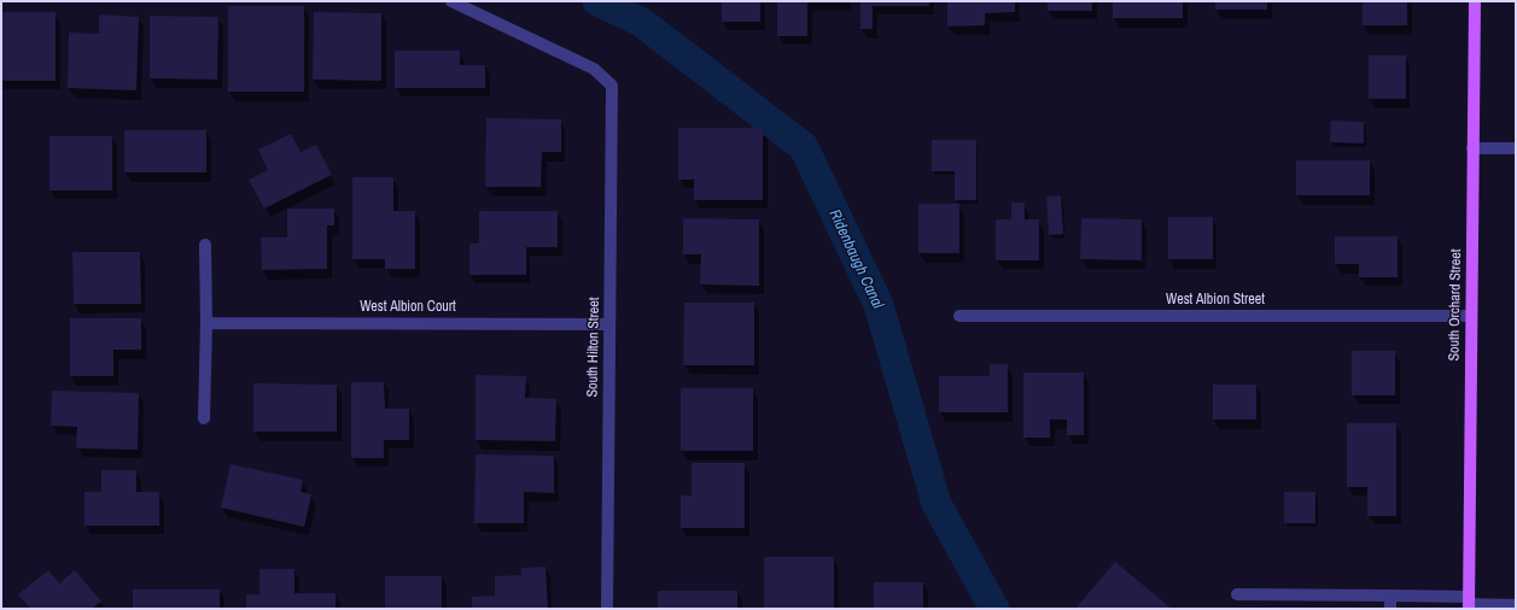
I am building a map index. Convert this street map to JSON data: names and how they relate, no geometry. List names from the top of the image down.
{
  "streets": {
    "main road": ["South Orchard Street"],
    "street": ["West Albion Street", "West Albion Court", "South Hilton Street"]
  },
  "crossings": [
    ["West Albion Street", "South Orchard Street"],
    ["West Albion Court", "South Hilton Street"]
  ],
  "water": ["Ridenbaugh Canal"]
}
